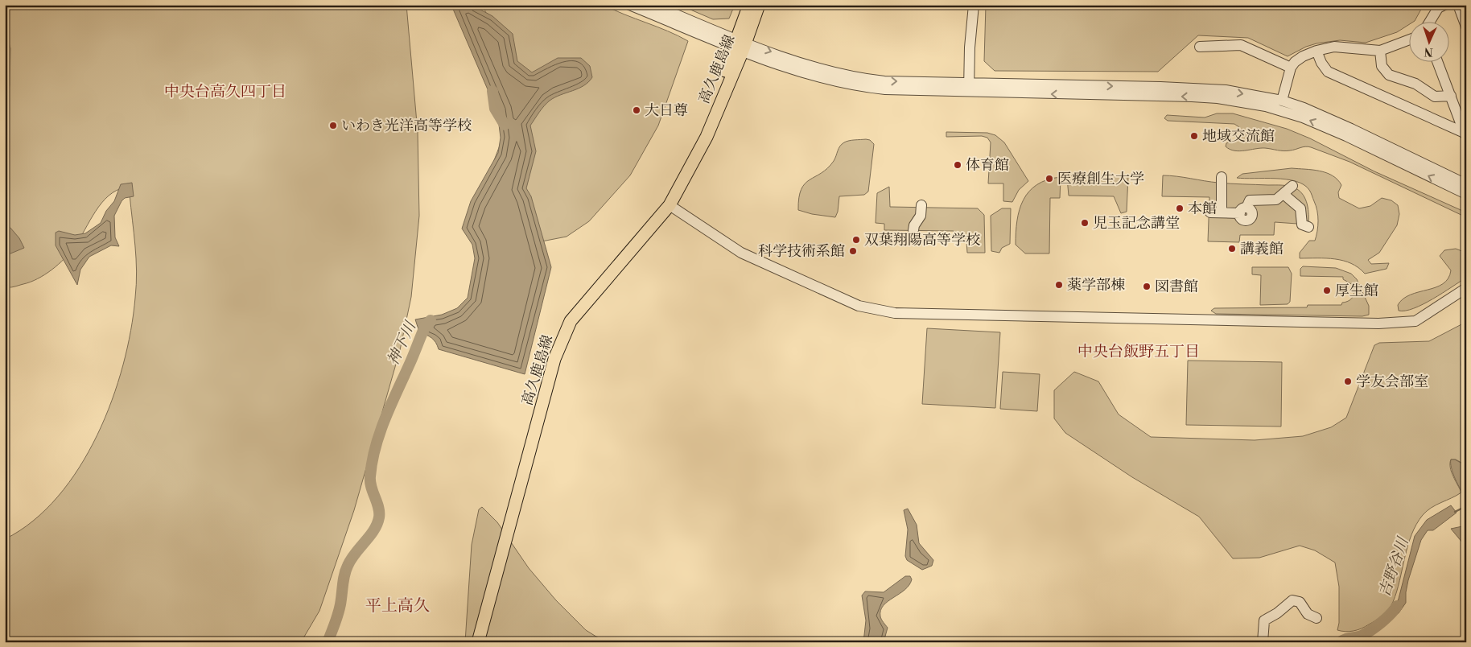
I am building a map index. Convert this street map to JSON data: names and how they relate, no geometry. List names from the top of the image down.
{
  "streets": {
    "main road": ["高久鹿島線"]
  },
  "districts": ["中央台高久四丁目", "中央台飯野五丁目", "平上高久"],
  "water": ["神下川", "吉野谷川"],
  "places": [
    "大日尊",
    "いわき光洋高等学校",
    "地域交流館",
    "体育館",
    "医療創生大学",
    "本館",
    "児玉記念講堂",
    "双葉翔陽高等学校",
    "講義館",
    "科学技術系館",
    "薬学部棟",
    "図書館",
    "厚生館",
    "学友会部室"
  ],
  "north": "bottom"
}
